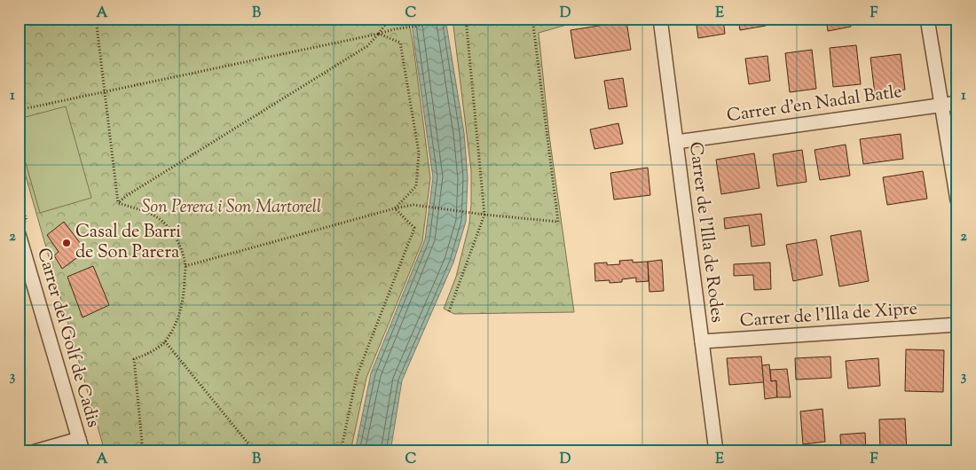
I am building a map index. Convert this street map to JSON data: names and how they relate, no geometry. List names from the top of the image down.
{
  "streets": {
    "street": [
      "Carrer d'en Nadal Batle",
      "Carrer de l'Illa de Rodes",
      "Carrer de l'Illa de Xipre",
      "Carrer del Golf de Cadis"
    ]
  },
  "crossings": [
    ["Carrer d'en Nadal Batle", "Carrer de l'Illa de Rodes"],
    ["Carrer de l'Illa de Rodes", "Carrer de l'Illa de Xipre"]
  ],
  "parks": ["Son Perera i Son Martorell"],
  "places": ["Casal de Barri de Son Parera"],
  "grid": {
    "columns": [
      "A",
      "B",
      "C",
      "D",
      "E",
      "F"
    ],
    "rows": ["1", "2", "3"]
  }
}
